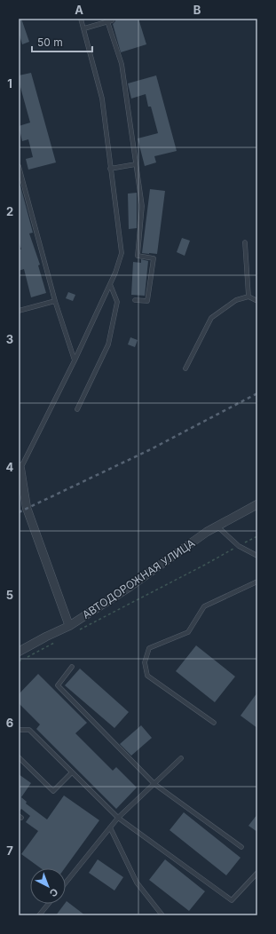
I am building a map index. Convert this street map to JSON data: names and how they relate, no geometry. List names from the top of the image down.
{
  "streets": {
    "street": ["АВТОДОРОЖНАЯ УЛИЦА"]
  },
  "scale_bar": "50 m",
  "north": "bottom right",
  "grid": {
    "columns": ["A", "B"],
    "rows": [
      "1",
      "2",
      "3",
      "4",
      "5",
      "6",
      "7"
    ]
  }
}
